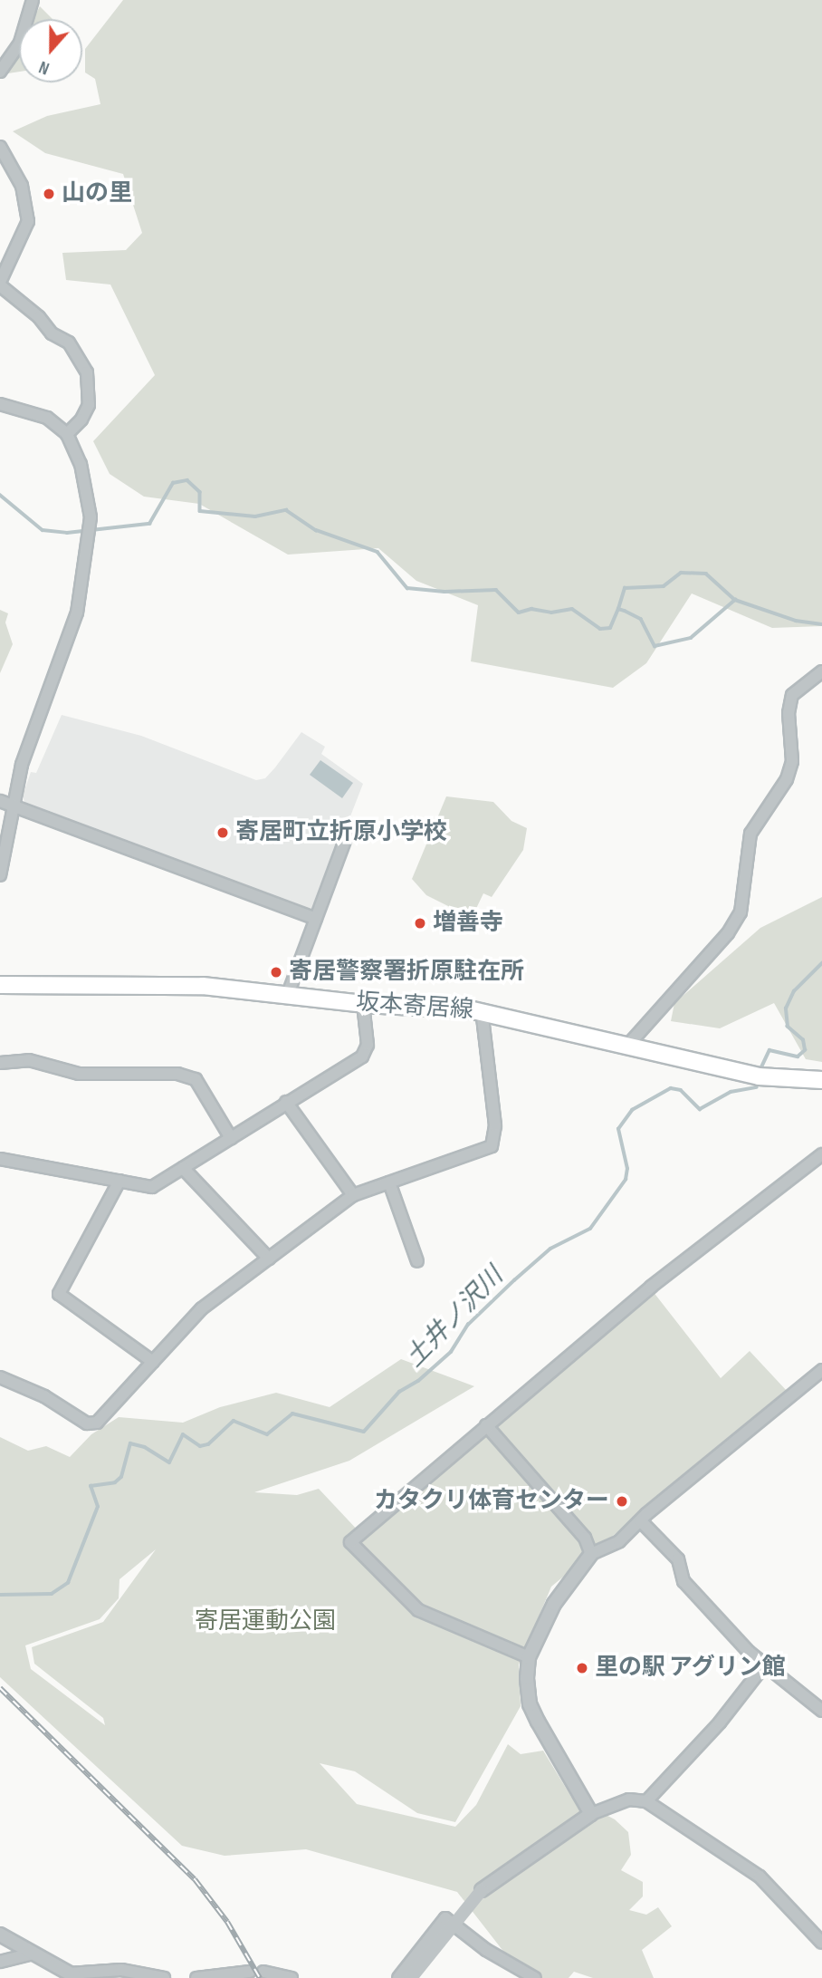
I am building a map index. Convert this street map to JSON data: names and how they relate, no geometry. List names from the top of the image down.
{
  "streets": {
    "main road": ["坂本寄居線"]
  },
  "water": ["土井ノ沢川"],
  "parks": ["寄居運動公園"],
  "places": [
    "山の里",
    "寄居町立折原小学校",
    "増善寺",
    "寄居警察署折原駐在所",
    "カタクリ体育センター",
    "里の駅 アグリン館"
  ],
  "north": "bottom"
}
